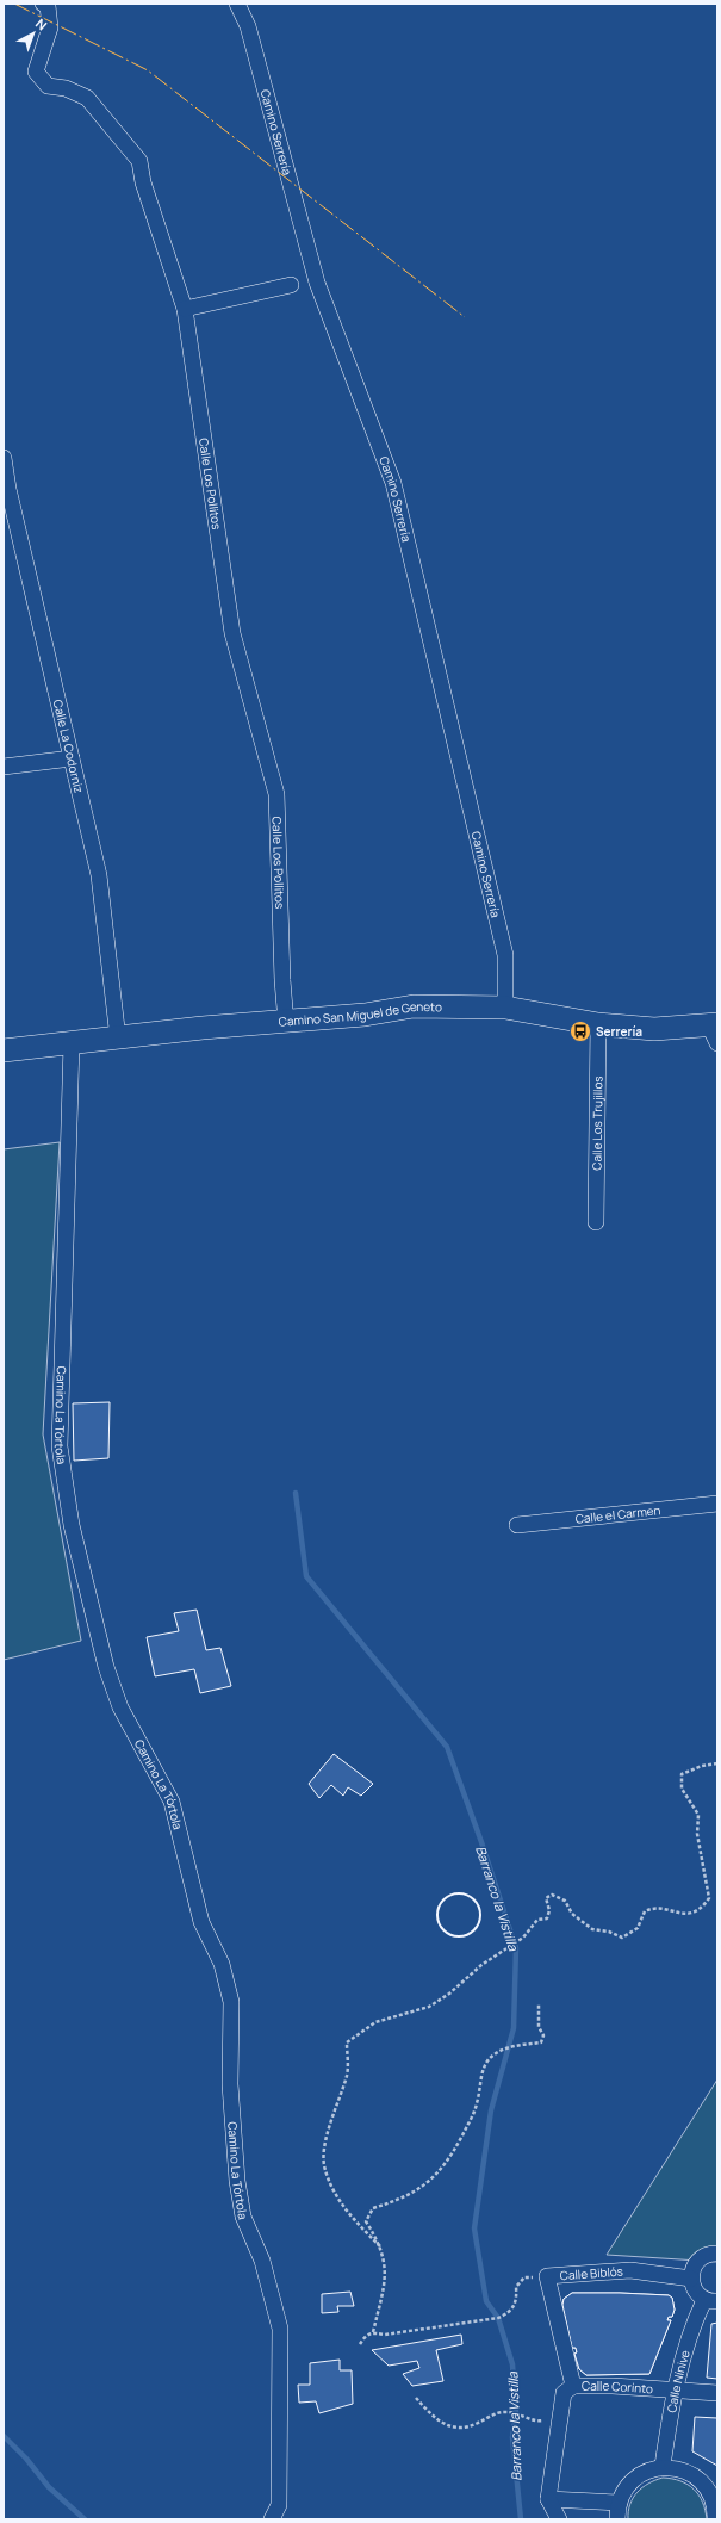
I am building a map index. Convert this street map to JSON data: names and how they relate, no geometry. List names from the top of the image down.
{
  "streets": {
    "main road": ["Camino San Miguel de Geneto"],
    "street": [
      "Camino Serrería",
      "Calle Los Pollitos",
      "Calle La Codorniz",
      "Calle Los Trujillos",
      "Camino La Tórtola",
      "Calle el Carmen",
      "Calle Biblós",
      "Calle Nínive",
      "Calle Corinto"
    ]
  },
  "crossings": [
    ["Camino Serrería", "Camino San Miguel de Geneto"],
    ["Calle Los Pollitos", "Camino San Miguel de Geneto"],
    ["Calle La Codorniz", "Camino San Miguel de Geneto"],
    ["Camino San Miguel de Geneto", "Calle Los Trujillos"],
    ["Camino San Miguel de Geneto", "Camino La Tórtola"],
    ["Calle Biblós", "Calle Corinto"],
    ["Calle Nínive", "Calle Corinto"]
  ],
  "water": ["Barranco la Vistilla"],
  "places": {
    "bus stop": ["Serrería"]
  },
  "north": "top right"
}
